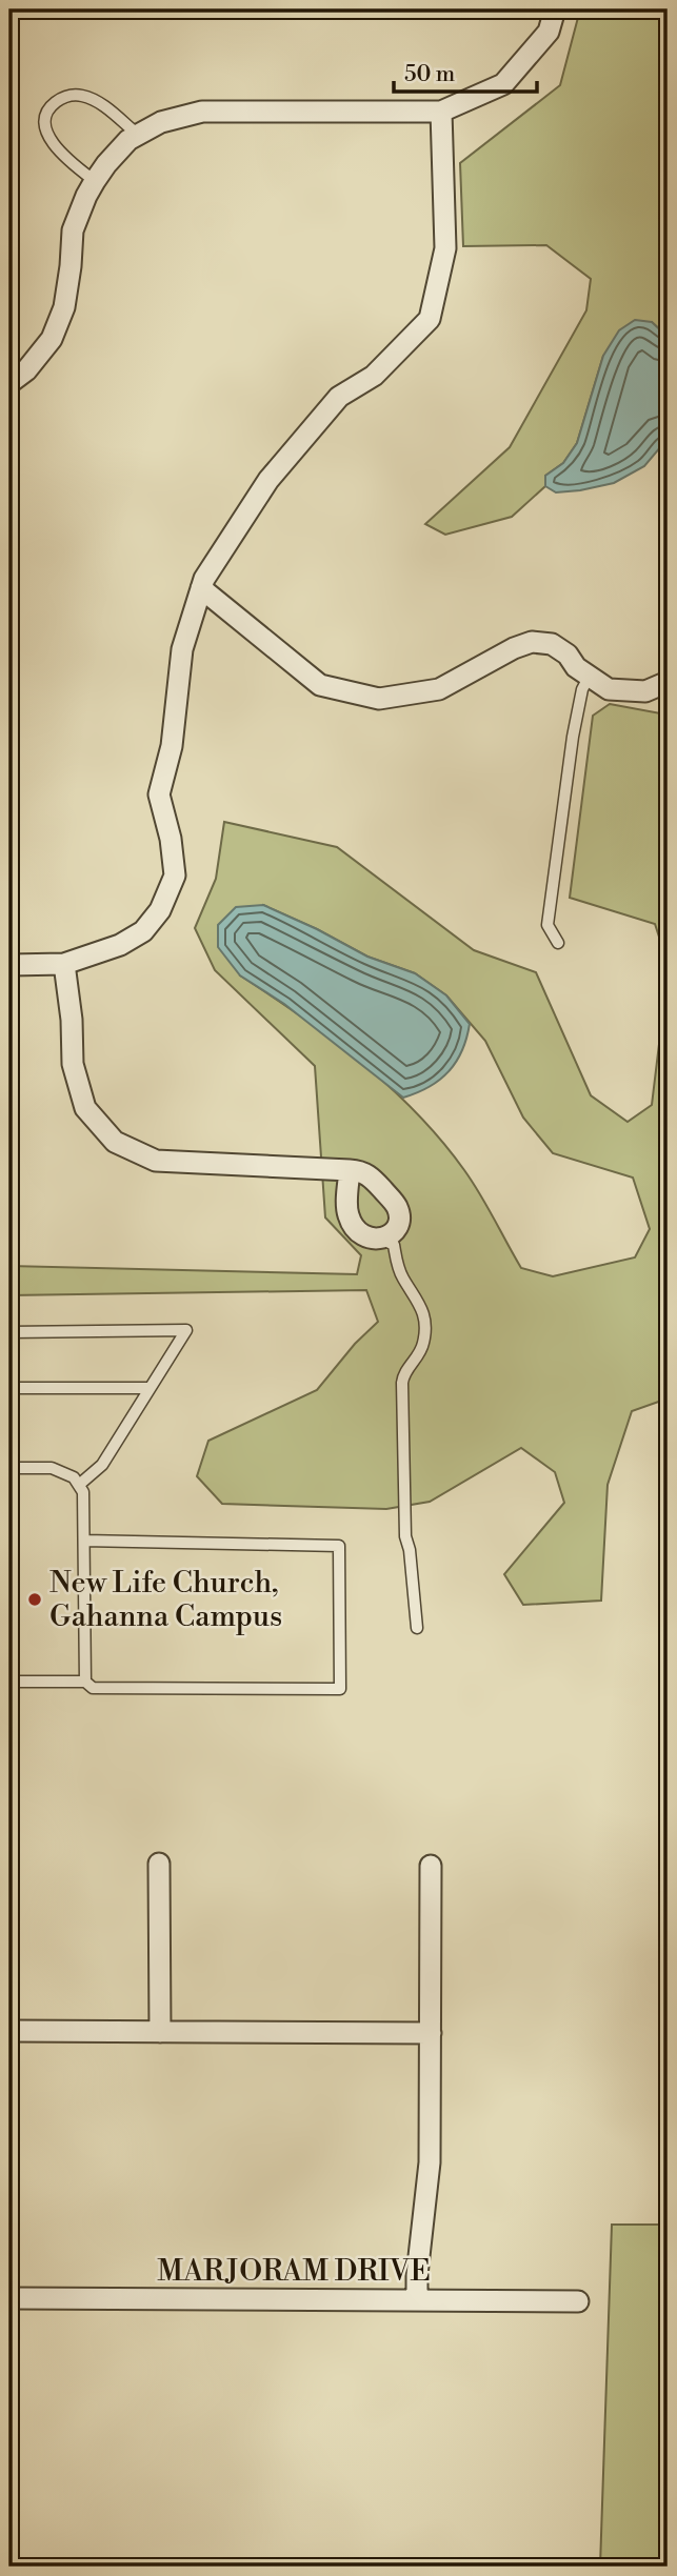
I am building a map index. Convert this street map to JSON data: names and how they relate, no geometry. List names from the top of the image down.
{
  "streets": {
    "street": ["MARJORAM DRIVE"]
  },
  "places": ["New Life Church, Gahanna Campus"],
  "scale_bar": "50 m"
}
